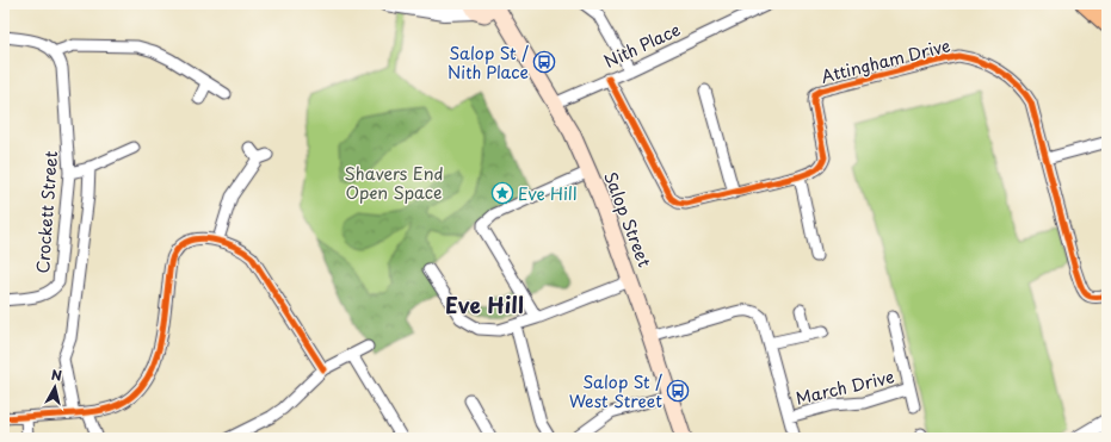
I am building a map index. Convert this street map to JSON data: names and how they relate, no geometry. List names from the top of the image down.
{
  "streets": {
    "main road": ["Salop Street"],
    "street": [
      "Nith Place",
      "Attingham Drive",
      "Crockett Street",
      "March Drive"
    ]
  },
  "crossings": [
    ["Nith Place", "Attingham Drive"],
    ["Nith Place", "Salop Street"]
  ],
  "districts": ["Eve Hill"],
  "parks": ["Shavers End Open Space"],
  "places": {
    "bus stop": ["Salop St / Nith Place", "Salop St / West Street"],
    "place": ["Eve Hill"]
  },
  "north": "top"
}
